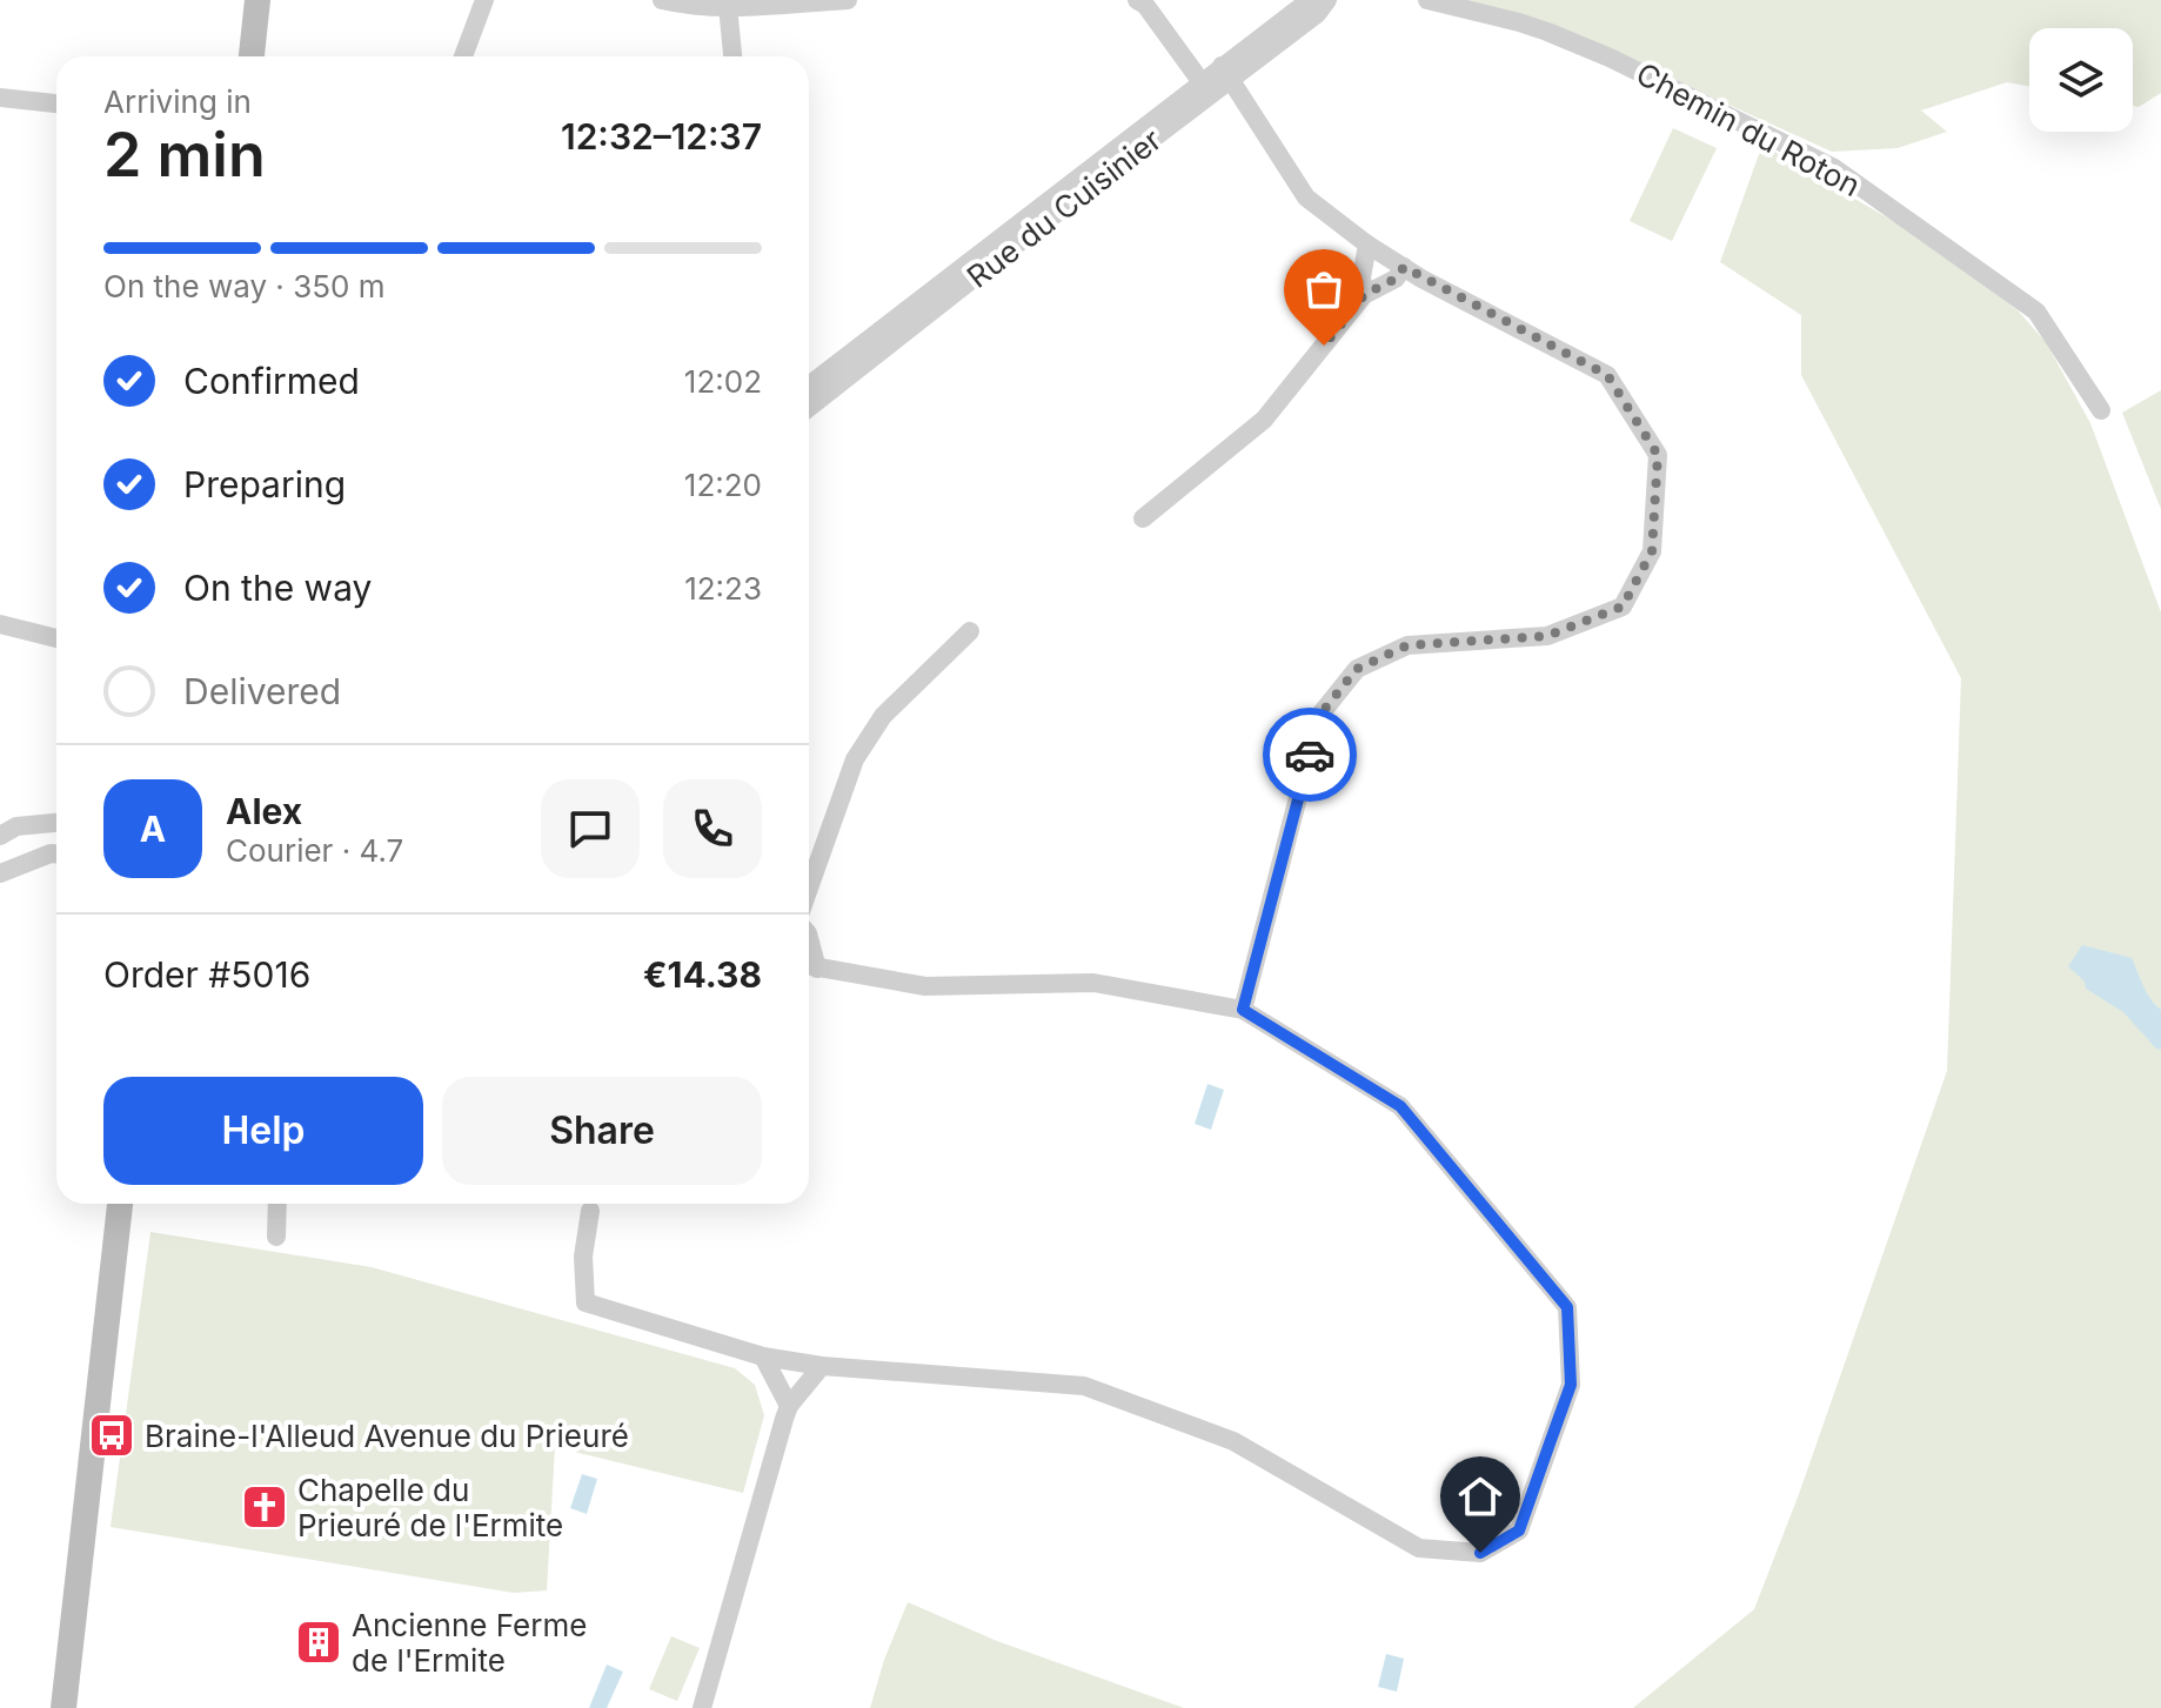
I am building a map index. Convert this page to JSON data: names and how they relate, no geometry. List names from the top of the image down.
{
  "streets": {
    "street": ["Chemin du Roton", "Rue du Cuisinier"]
  },
  "places": {
    "bus stop": ["Braine-l'Alleud Avenue du Prieuré"],
    "church": ["Chapelle du Prieuré de l'Ermite"],
    "building": ["Ancienne Ferme de l'Ermite"]
  },
  "page": {
    "heading": ["2 min", "Arriving in", "12:32–12:37"],
    "panel": [
      "Alex",
      "Courier · 4.7",
      "Order #5016",
      "€14.38"
    ],
    "bar": "On the way · 350 m",
    "list": [
      ["Confirmed", "12:02"],
      ["Preparing", "12:20"],
      ["On the way", "12:23"],
      "Delivered"
    ],
    "round": "A",
    "buttons": ["Help", "Share"]
  }
}
